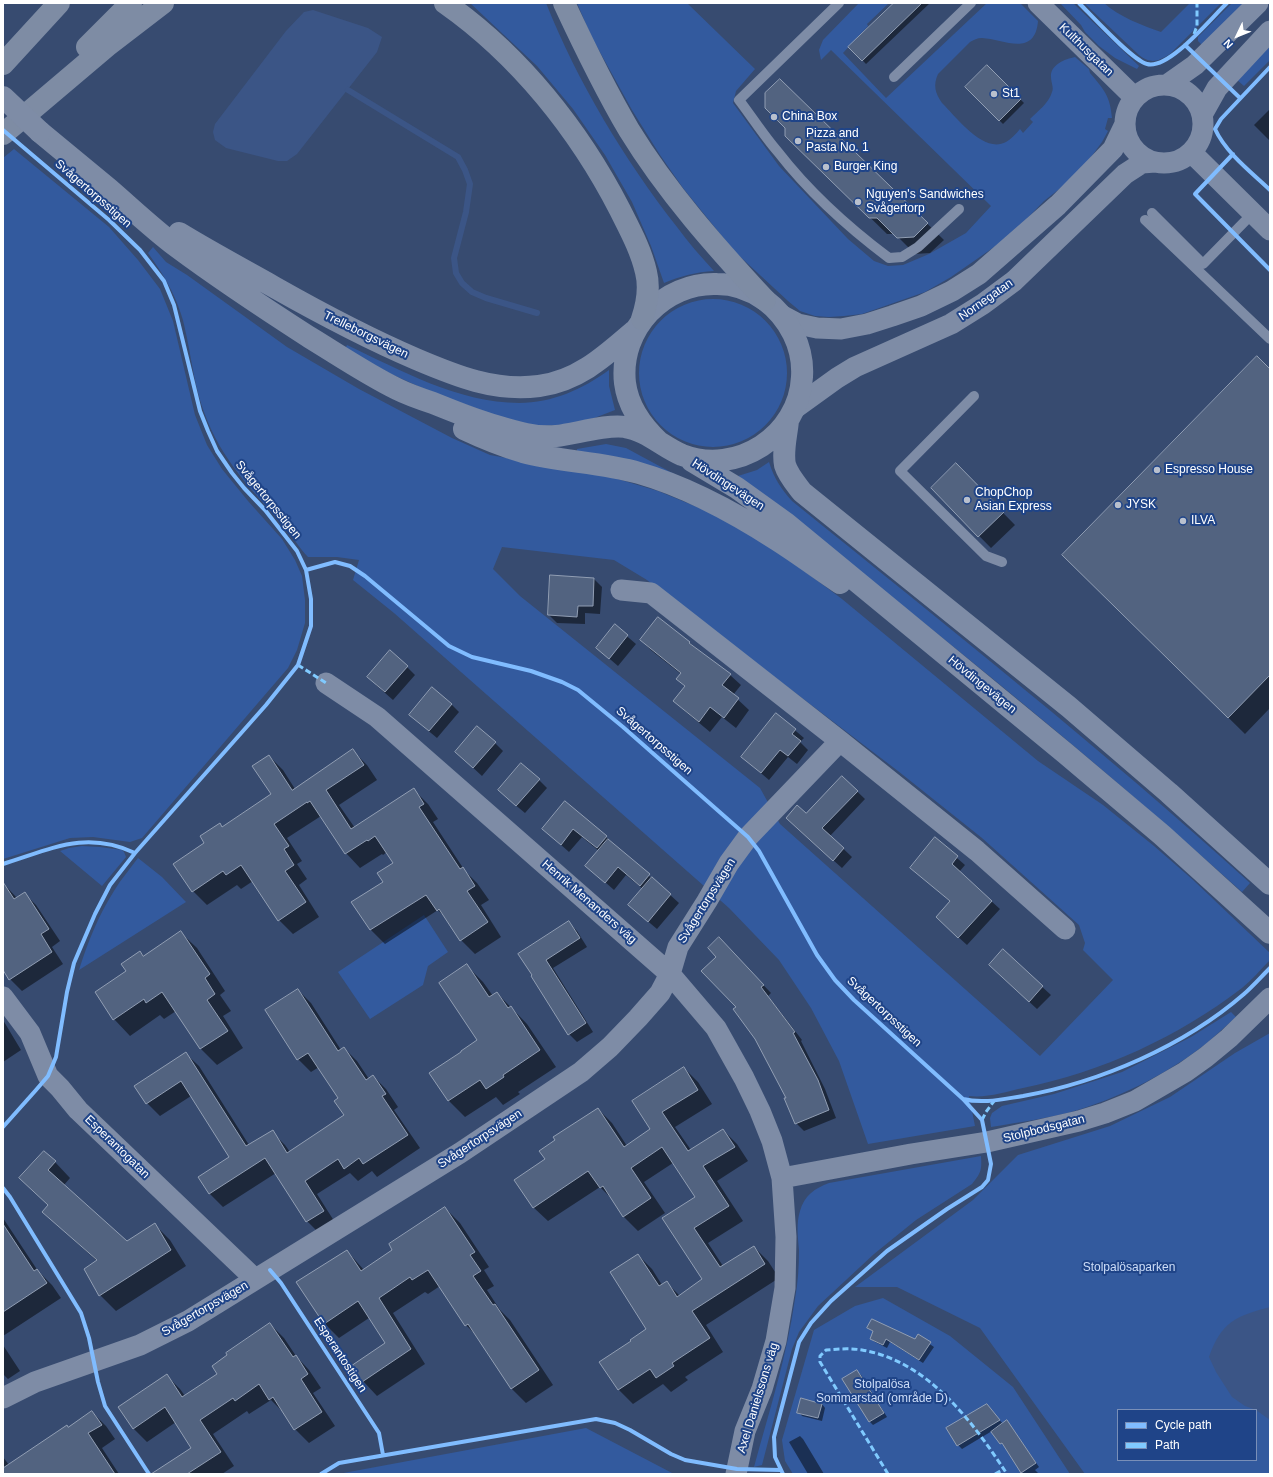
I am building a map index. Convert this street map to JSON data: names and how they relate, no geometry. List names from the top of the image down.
{
  "streets": {
    "street": [
      "Kulthusgatan",
      "Nornegatan",
      "Trelleborgsvägen",
      "Hövdingevägen",
      "Svågertorpsvägen",
      "Henrik Menanders väg",
      "Stolpbodsgatan",
      "Esperantogatan",
      "Axel Danielssons väg"
    ],
    "cycle path": ["Svågertorpsstigen", "Esperantostigen"]
  },
  "crossings": [
    ["Kulthusgatan", "Nornegatan"],
    ["Nornegatan", "Trelleborgsvägen"],
    ["Trelleborgsvägen", "Hövdingevägen"],
    ["Svågertorpsvägen", "Henrik Menanders väg"],
    ["Svågertorpsvägen", "Esperantogatan"],
    ["Henrik Menanders väg", "Stolpbodsgatan"],
    ["Henrik Menanders väg", "Axel Danielssons väg"],
    ["Stolpbodsgatan", "Axel Danielssons väg"]
  ],
  "parks": ["Stolpalösaparken", "Stolpalösa Sommarstad (område D)"],
  "places": [
    "St1",
    "China Box",
    "Pizza and Pasta No. 1",
    "Burger King",
    "Nguyen's Sandwiches Svågertorp",
    "Espresso House",
    "ChopChop Asian Express",
    "JYSK",
    "ILVA"
  ],
  "legend": ["Cycle path", "Path"],
  "north": "bottom left"
}
